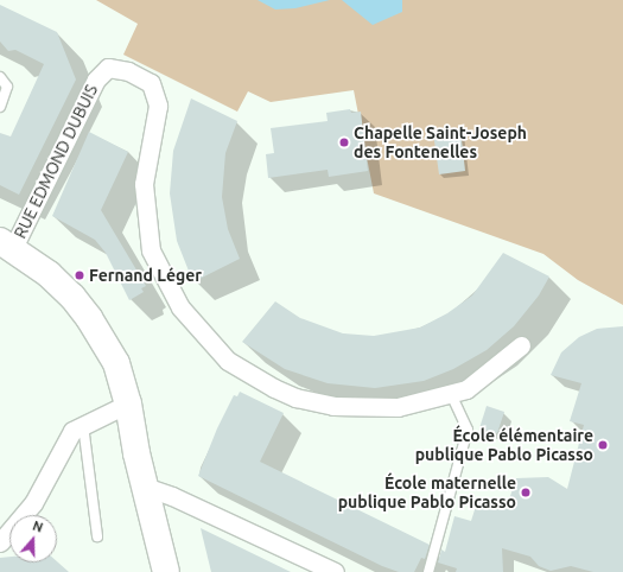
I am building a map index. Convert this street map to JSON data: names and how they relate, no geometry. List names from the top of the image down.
{
  "streets": {
    "street": ["RUE EDMOND DUBUIS"]
  },
  "places": [
    "Chapelle Saint-Joseph des Fontenelles",
    "Fernand Léger",
    "École élémentaire publique Pablo Picasso",
    "École maternelle publique Pablo Picasso"
  ],
  "north": "top"
}
